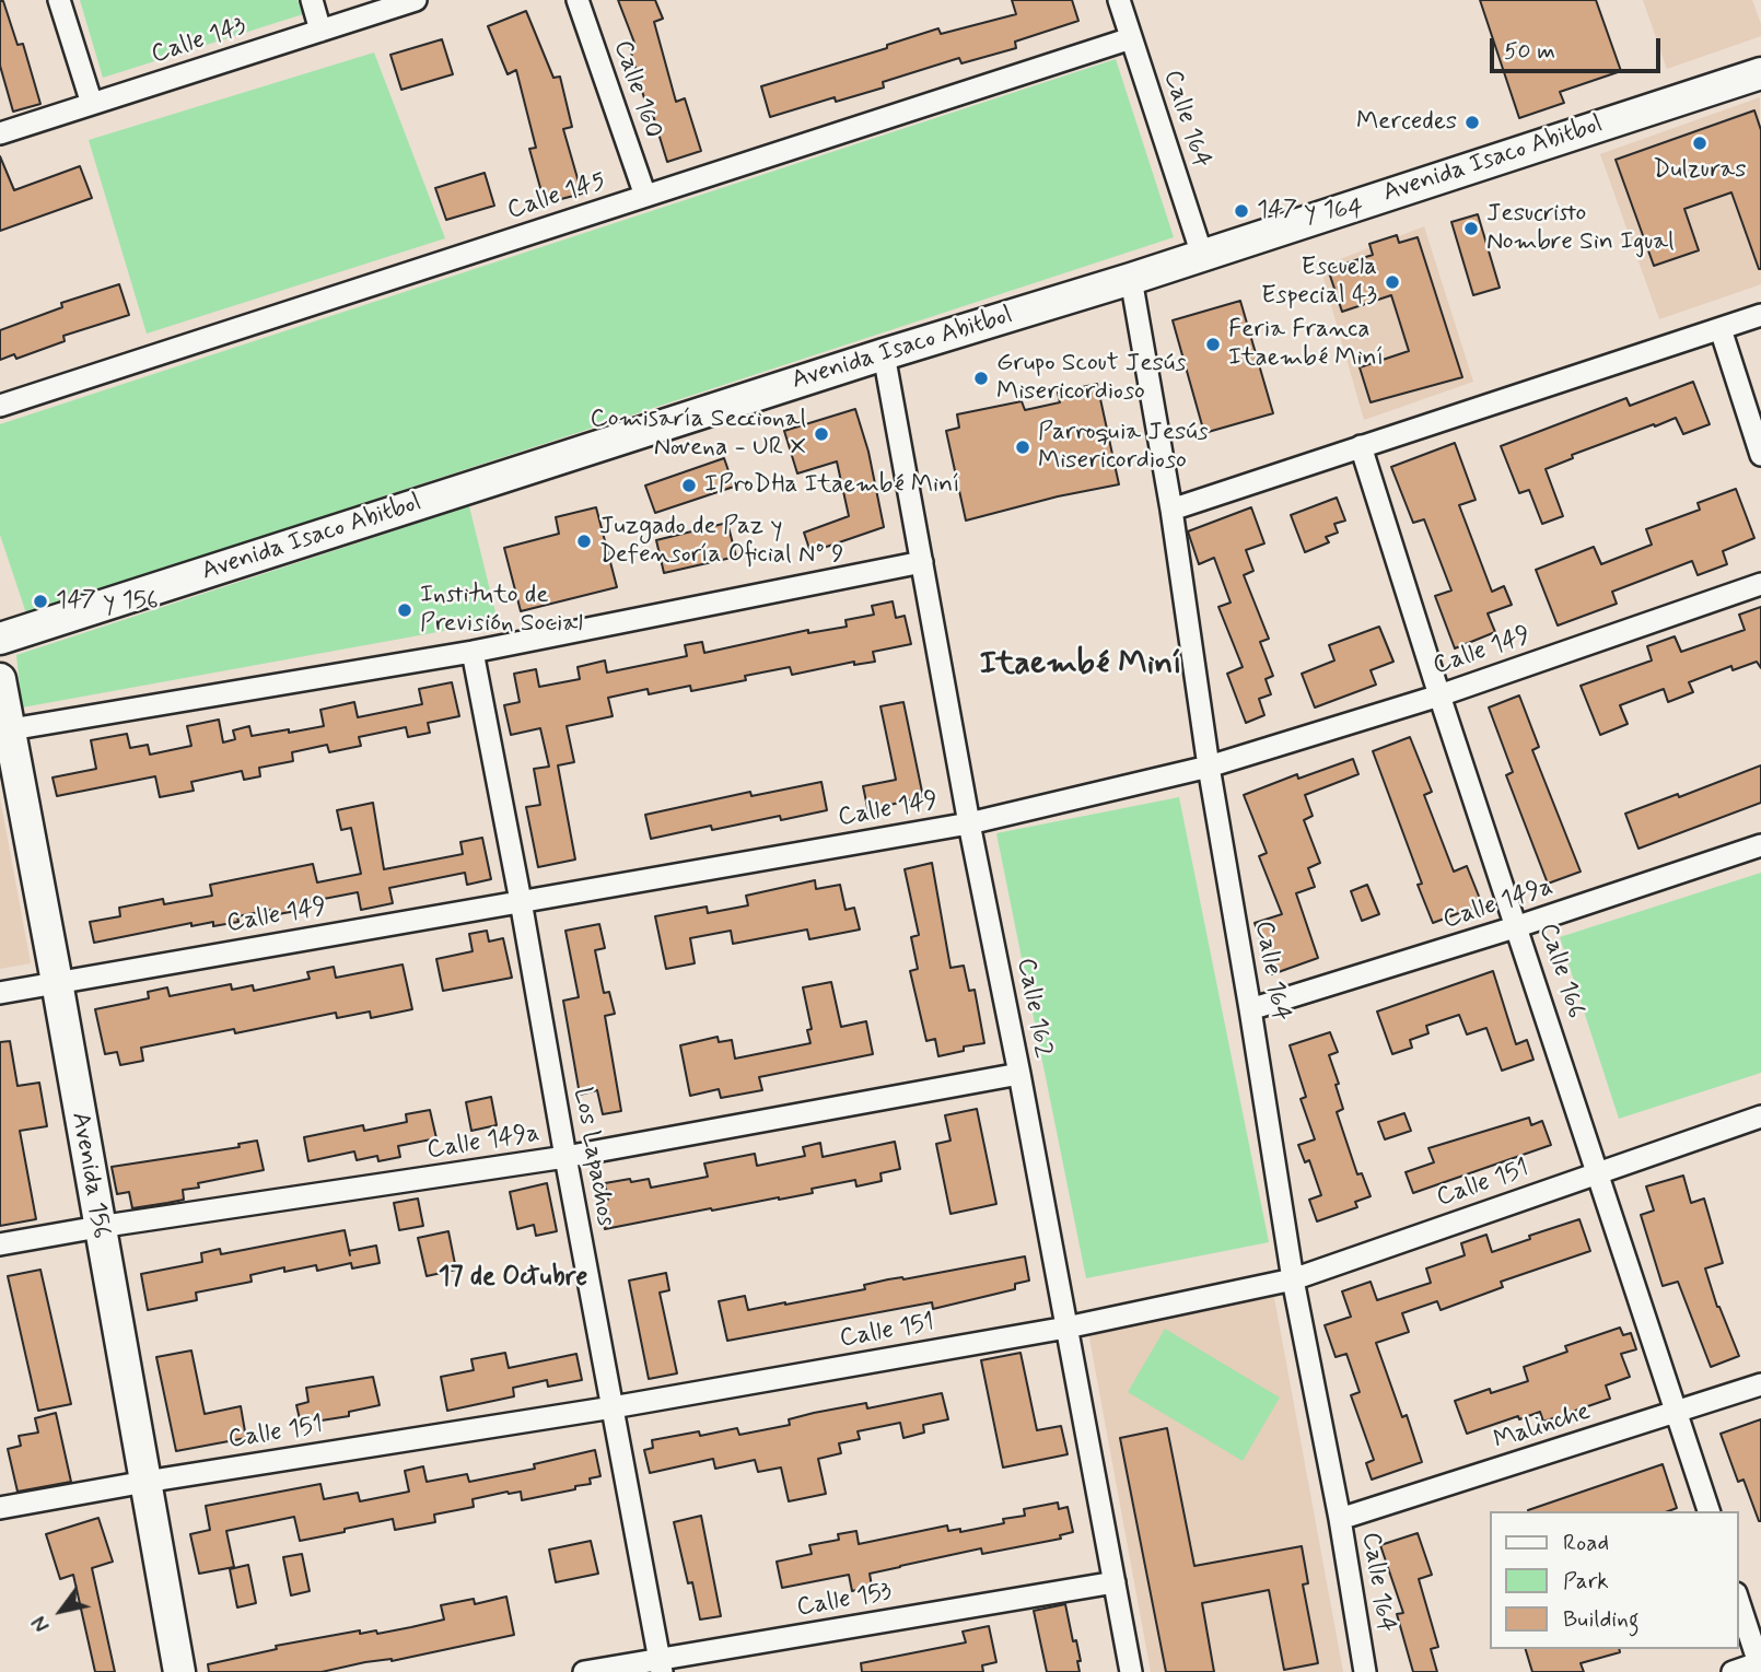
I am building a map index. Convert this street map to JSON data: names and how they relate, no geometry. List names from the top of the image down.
{
  "streets": {
    "main road": ["Avenida Isaco Abitbol", "Avenida 156"],
    "street": [
      "Calle 143",
      "Calle 160",
      "Calle 164",
      "Calle 145",
      "Calle 149",
      "Calle 149a",
      "Calle 166",
      "Calle 162",
      "Los Lapachos",
      "Calle 151",
      "Malinche",
      "Calle 153"
    ]
  },
  "crossings": [
    ["Calle 160", "Calle 145"],
    ["Calle 164", "Avenida Isaco Abitbol"],
    ["Calle 164", "Calle 145"],
    ["Calle 164", "Calle 149"],
    ["Calle 164", "Calle 149a"],
    ["Calle 164", "Calle 151"],
    ["Calle 164", "Malinche"],
    ["Avenida Isaco Abitbol", "Calle 162"],
    ["Calle 149", "Calle 166"],
    ["Calle 149", "Calle 162"],
    ["Calle 149", "Los Lapachos"],
    ["Calle 149", "Avenida 156"],
    ["Calle 149a", "Calle 166"],
    ["Calle 149a", "Calle 162"],
    ["Calle 149a", "Los Lapachos"],
    ["Calle 149a", "Avenida 156"],
    ["Calle 166", "Calle 151"],
    ["Calle 166", "Malinche"],
    ["Calle 162", "Calle 151"],
    ["Calle 162", "Calle 153"],
    ["Los Lapachos", "Calle 151"],
    ["Los Lapachos", "Calle 153"],
    ["Avenida 156", "Calle 151"]
  ],
  "districts": ["Itaembé Miní", "17 de Octubre"],
  "places": [
    "Mercedes",
    "Dulzuras",
    "147 y 164",
    "Jesucristo Nombre Sin Igual",
    "Escuela Especial 43",
    "Feria Franca Itaembé Miní",
    "Grupo Scout Jesús Misericordioso",
    "Comisaría Seccional Novena - UR X",
    "Parroquia Jesús Misericordioso",
    "IProDHa Itaembé Miní",
    "Juzgado de Paz y Defensoría Oficial Nº 9",
    "147 y 156",
    "Instituto de Previsión Social"
  ],
  "legend": ["Road", "Park", "Building"],
  "scale_bar": "50 m",
  "north": "bottom left"
}
